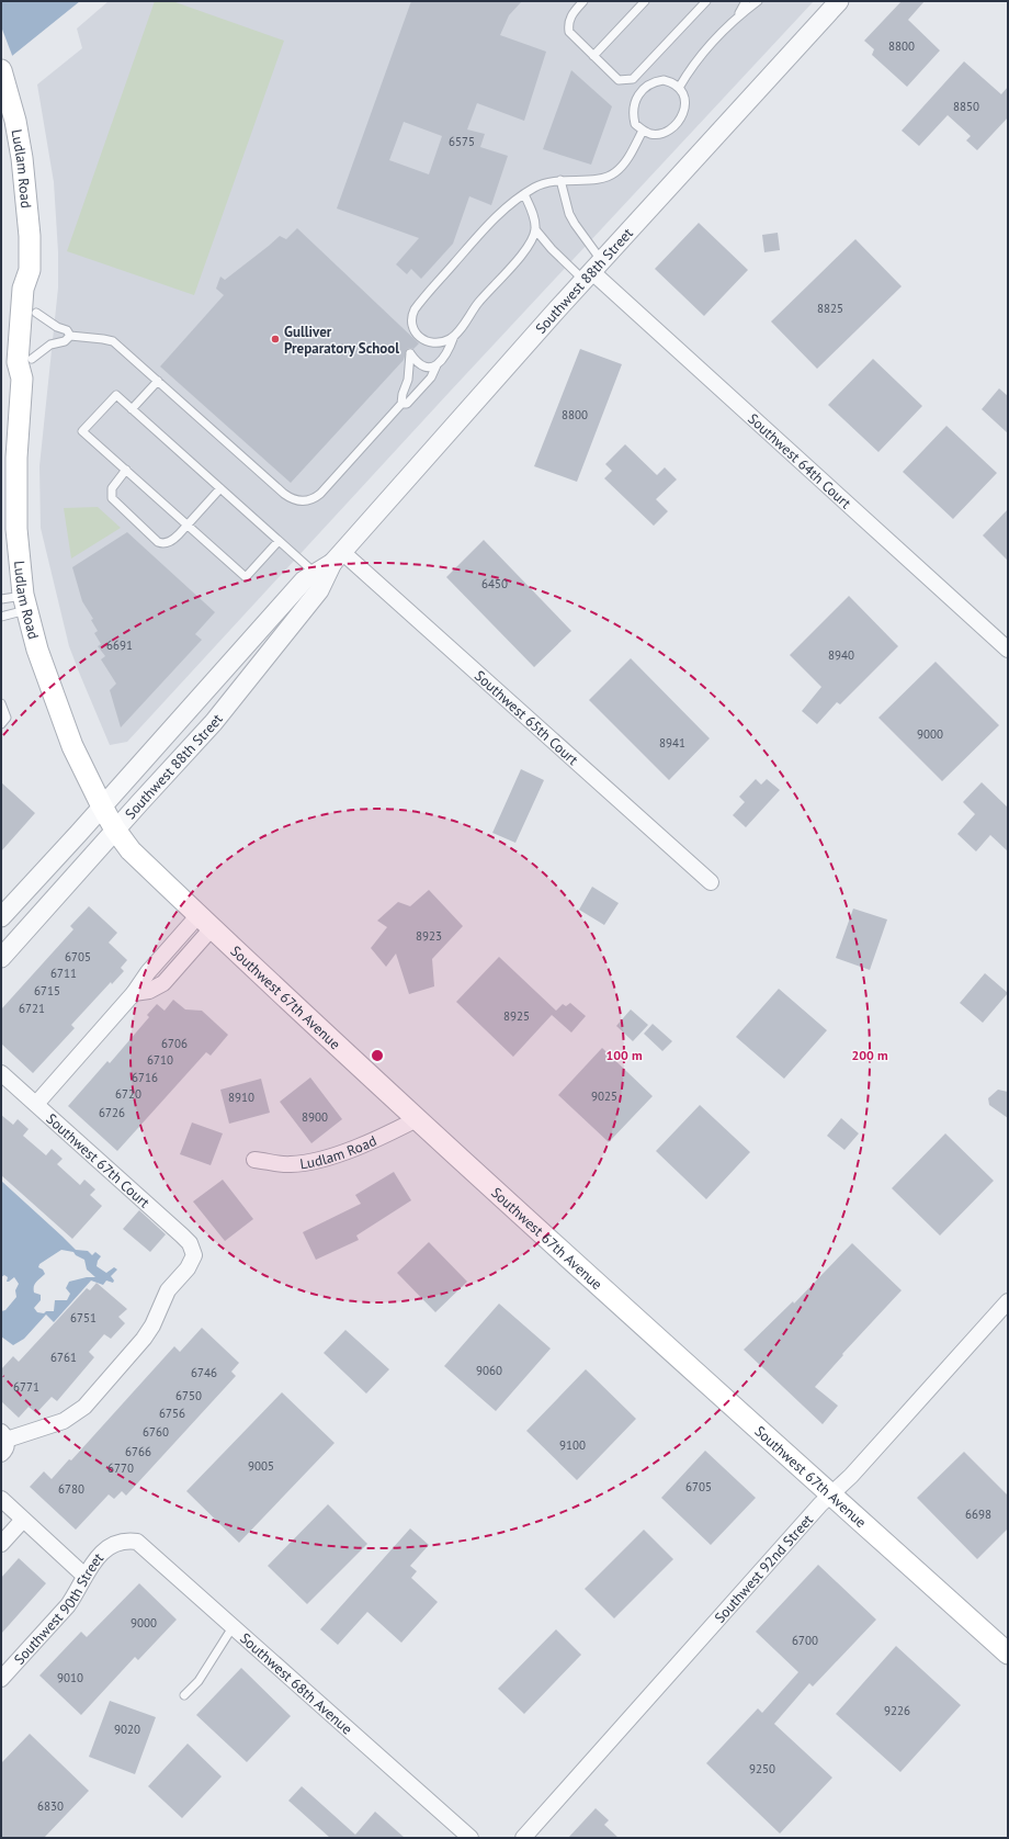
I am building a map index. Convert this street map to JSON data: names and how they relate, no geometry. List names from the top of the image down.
{
  "streets": {
    "main road": ["Ludlam Road", "Southwest 67th Avenue"],
    "street": [
      "Southwest 88th Street",
      "Southwest 64th Court",
      "Southwest 65th Court",
      "Southwest 67th Court",
      "Southwest 92nd Street",
      "Southwest 90th Street",
      "Southwest 68th Avenue"
    ]
  },
  "crossings": [
    ["Ludlam Road", "Southwest 88th Street"],
    ["Ludlam Road", "Southwest 67th Avenue"],
    ["Southwest 88th Street", "Southwest 64th Court"],
    ["Southwest 88th Street", "Southwest 65th Court"],
    ["Southwest 88th Street", "Southwest 67th Avenue"],
    ["Southwest 67th Avenue", "Southwest 92nd Street"],
    ["Southwest 90th Street", "Southwest 68th Avenue"]
  ],
  "places": ["Gulliver Preparatory School"],
  "house_numbers": [
    "8800",
    "8850",
    "6575",
    "8825",
    "8800",
    "6450",
    "6691",
    "8940",
    "9000",
    "8941",
    "8923",
    "6705",
    "6711",
    "6715",
    "6721",
    "8925",
    "6706",
    "6710",
    "6716",
    "6720",
    "9025",
    "8910",
    "6726",
    "8900",
    "6751",
    "6761",
    "9060",
    "6746",
    "6771",
    "6750",
    "6756",
    "6760",
    "9100",
    "6766",
    "9005",
    "6770",
    "6705",
    "6780",
    "6698",
    "9000",
    "6700",
    "9010",
    "9226",
    "9020",
    "9250",
    "6830"
  ],
  "rings": ["100 m", "200 m"]
}
